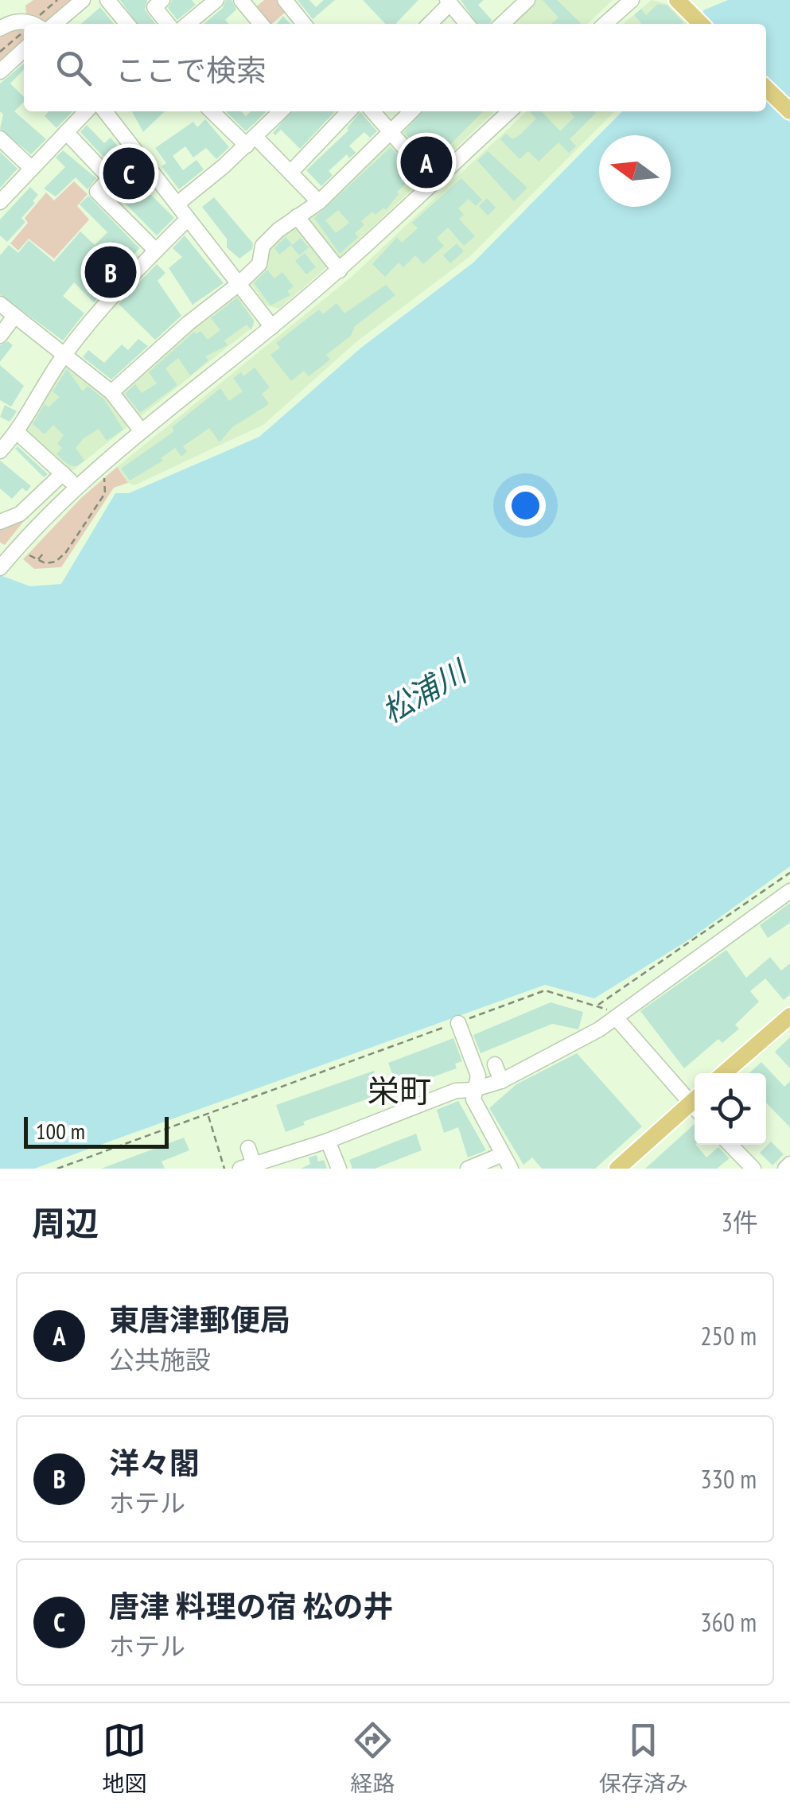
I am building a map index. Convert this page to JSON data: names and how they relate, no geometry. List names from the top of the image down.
{
  "districts": ["栄町"],
  "water": ["松浦川"],
  "scale_bar": "100 m",
  "north": "left",
  "page": {
    "search": "ここで検索",
    "pins": ["A", "C", "B"],
    "scale": "100 m",
    "heading": ["周辺", "3件"],
    "list": [
      {
        "mark": "A",
        "name": "東唐津郵便局",
        "note": "公共施設",
        "value": "250 m"
      },
      {
        "mark": "B",
        "name": "洋々閣",
        "note": "ホテル",
        "value": "330 m"
      },
      {
        "mark": "C",
        "name": "唐津 料理の宿 松の井",
        "note": "ホテル",
        "value": "360 m"
      }
    ],
    "nav": ["地図", "経路", "保存済み"]
  }
}
